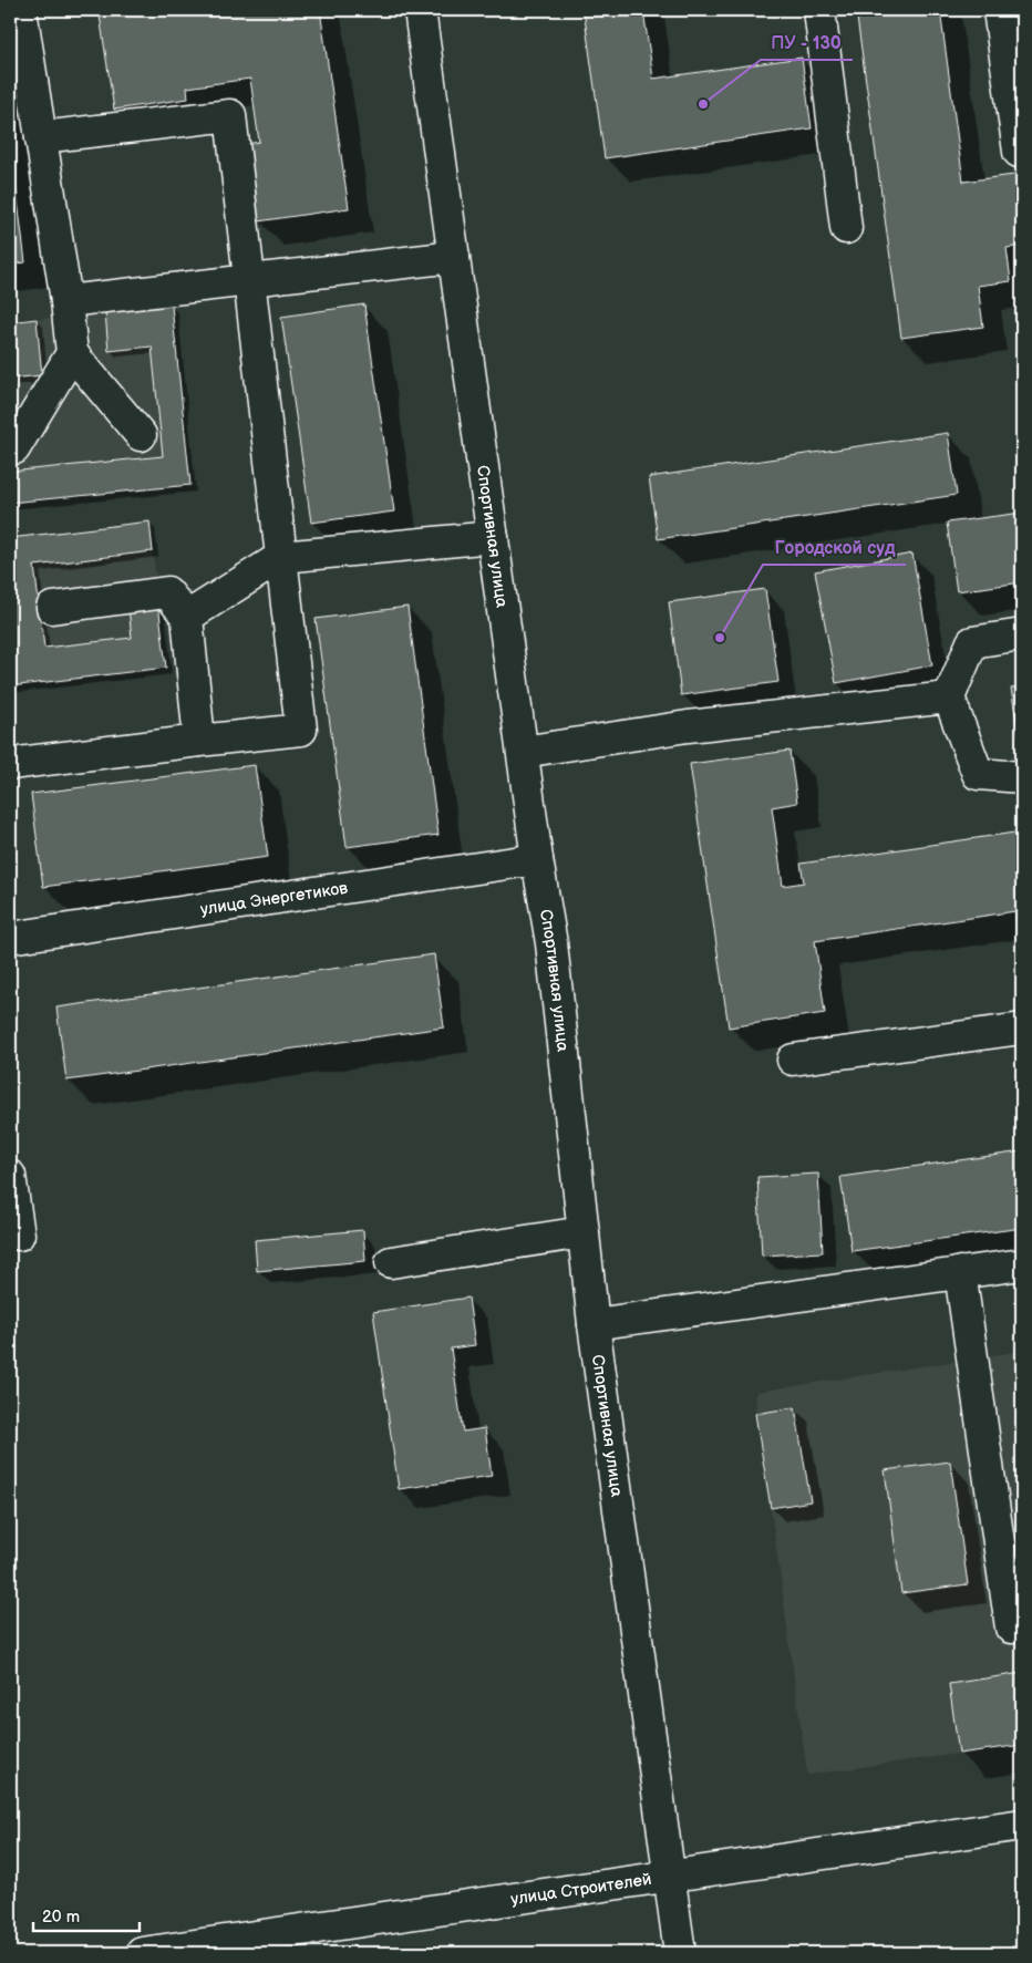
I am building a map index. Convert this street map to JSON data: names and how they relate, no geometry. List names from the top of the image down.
{
  "streets": {
    "street": ["Спортивная улица", "улица Энергетиков", "улица Строителей"]
  },
  "crossings": [
    ["Спортивная улица", "улица Энергетиков"],
    ["Спортивная улица", "улица Строителей"]
  ],
  "places": ["ПУ - 130", "Городской суд"],
  "scale_bar": "20 m"
}
